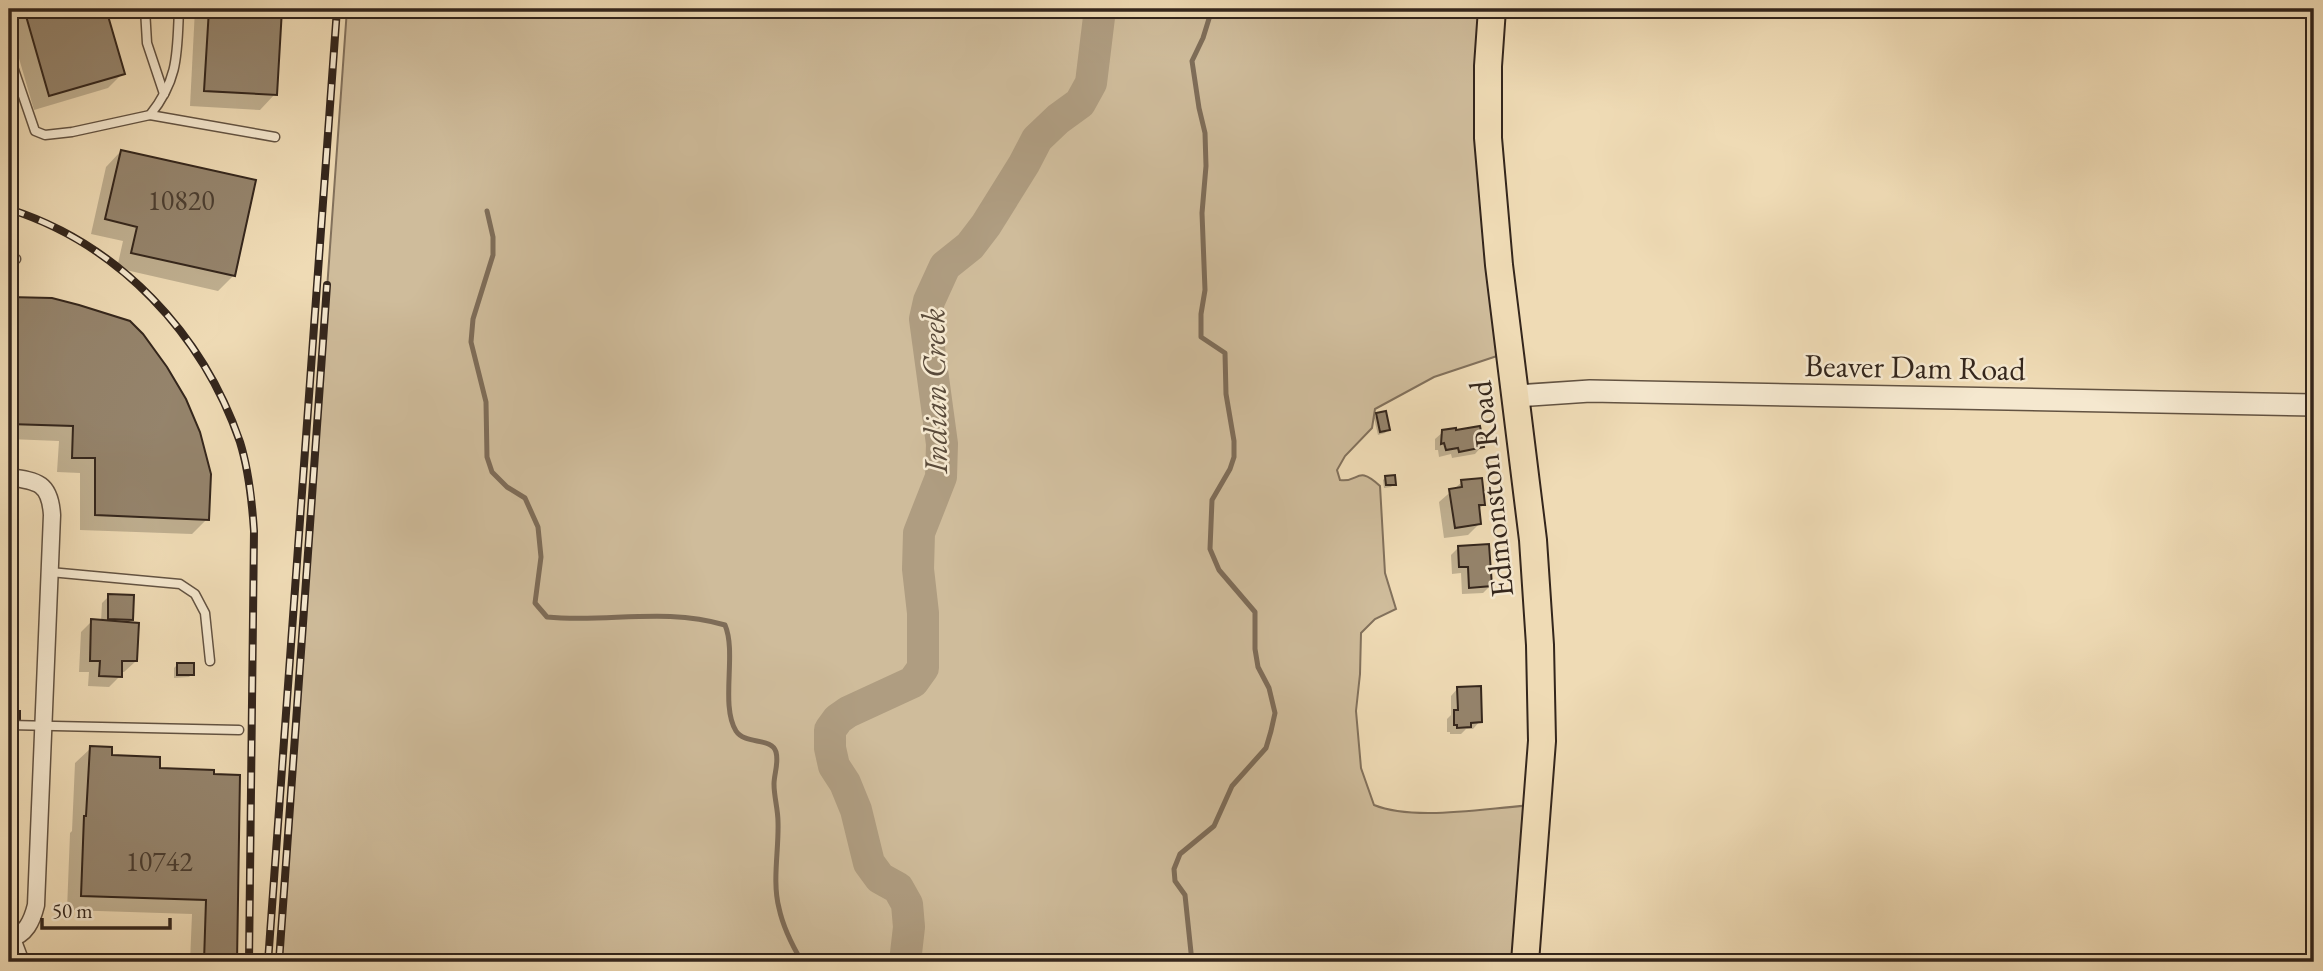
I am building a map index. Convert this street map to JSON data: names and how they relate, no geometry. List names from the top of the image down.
{
  "streets": {
    "main road": ["Edmonston Road"],
    "street": ["Beaver Dam Road"]
  },
  "crossings": [
    ["Beaver Dam Road", "Edmonston Road"]
  ],
  "water": ["Indian Creek"],
  "house_numbers": ["10820", "10742"],
  "scale_bar": "50 m"
}
